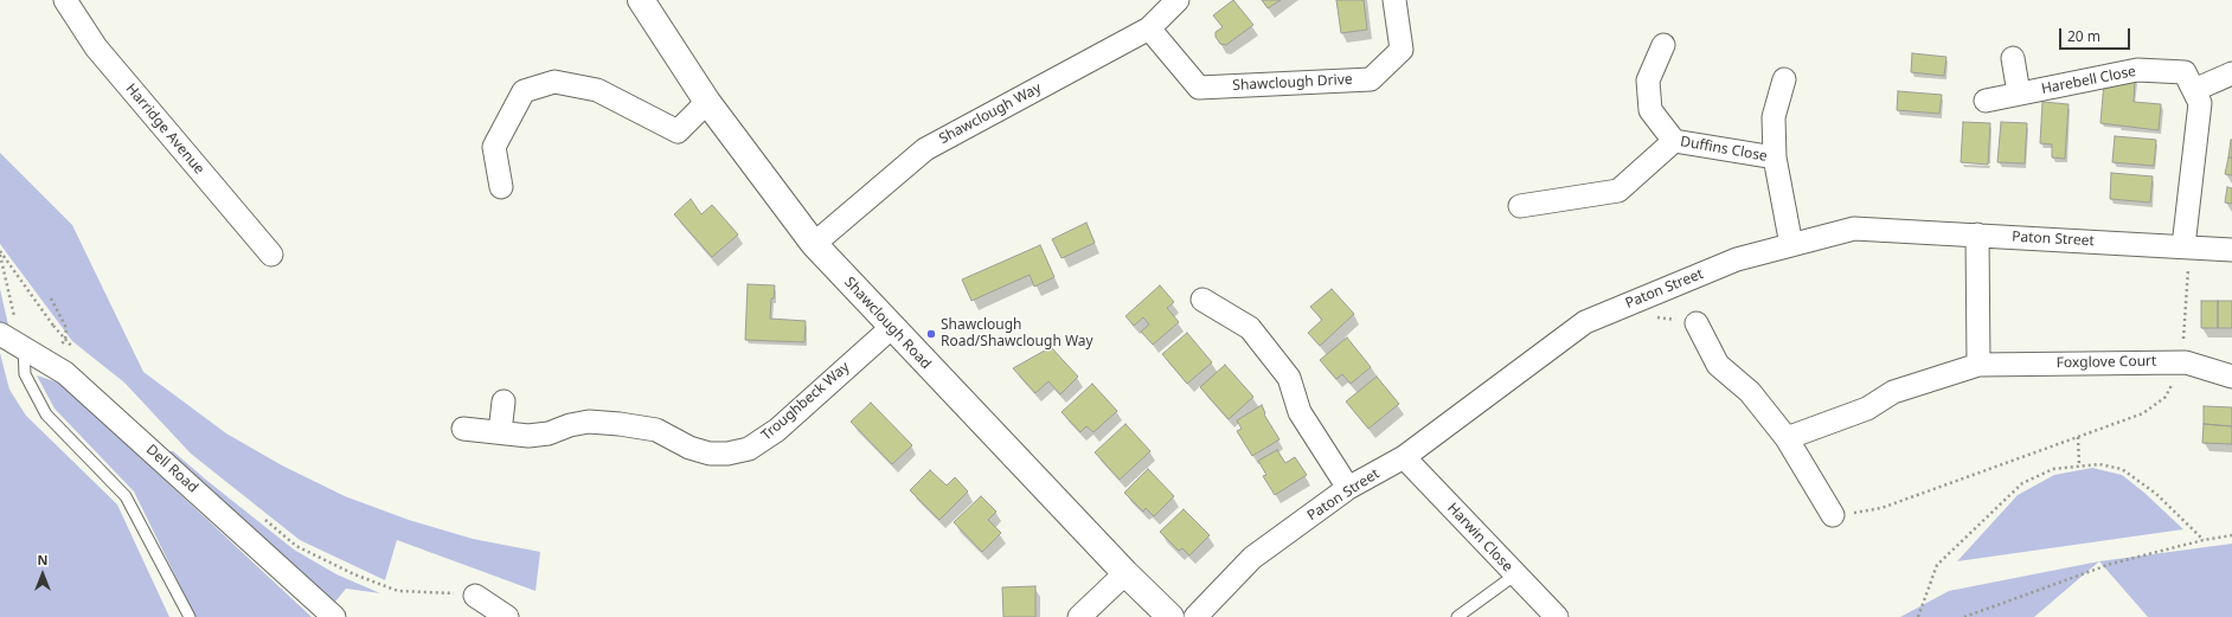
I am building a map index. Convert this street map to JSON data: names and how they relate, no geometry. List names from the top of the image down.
{
  "streets": {
    "main road": ["Shawclough Road"],
    "street": [
      "Harebell Close",
      "Shawclough Drive",
      "Shawclough Way",
      "Harridge Avenue",
      "Duffins Close",
      "Paton Street",
      "Foxglove Court",
      "Troughbeck Way",
      "Dell Road",
      "Harwin Close"
    ]
  },
  "crossings": [
    ["Harebell Close", "Paton Street"],
    ["Shawclough Drive", "Shawclough Way"],
    ["Shawclough Way", "Shawclough Road"],
    ["Duffins Close", "Paton Street"],
    ["Paton Street", "Harwin Close"],
    ["Shawclough Road", "Troughbeck Way"]
  ],
  "places": ["Shawclough Road/Shawclough Way"],
  "scale_bar": "20 m",
  "north": "top"
}
